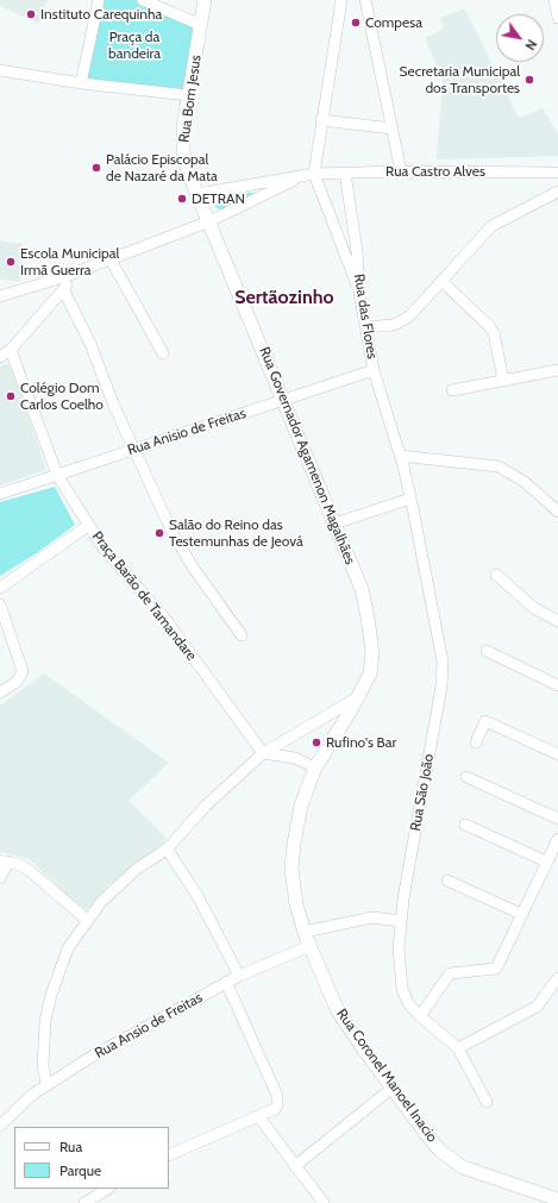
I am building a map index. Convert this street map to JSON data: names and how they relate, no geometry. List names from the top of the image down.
{
  "streets": {
    "street": [
      "Rua Bom Jesus",
      "Rua Castro Alves",
      "Rua das Flores",
      "Rua Anisio de Freitas",
      "Rua Governador Agamenon Magalhães",
      "Praça Barão de Tamandare",
      "Rua São João",
      "Rua Ansio de Freitas",
      "Rua Coronel Manoel Inacio"
    ]
  },
  "crossings": [
    ["Rua Bom Jesus", "Rua Castro Alves"],
    ["Rua Bom Jesus", "Rua Governador Agamenon Magalhães"],
    ["Rua Castro Alves", "Rua das Flores"],
    ["Rua das Flores", "Rua Anisio de Freitas"],
    ["Rua das Flores", "Rua São João"],
    ["Rua Anisio de Freitas", "Rua Governador Agamenon Magalhães"],
    ["Rua Anisio de Freitas", "Praça Barão de Tamandare"],
    ["Rua Governador Agamenon Magalhães", "Rua Coronel Manoel Inacio"],
    ["Rua Ansio de Freitas", "Rua Coronel Manoel Inacio"]
  ],
  "districts": ["Sertãozinho"],
  "parks": ["Praça da bandeira"],
  "places": [
    "Instituto Carequinha",
    "Compesa",
    "Secretaria Municipal dos Transportes",
    "Palácio Episcopal de Nazaré da Mata",
    "DETRAN",
    "Escola Municipal Irmã Guerra",
    "Colégio Dom Carlos Coelho",
    "Salão do Reino das Testemunhas de Jeová",
    "Rufino's Bar"
  ],
  "legend": ["Rua", "Parque"],
  "north": "bottom right"
}
